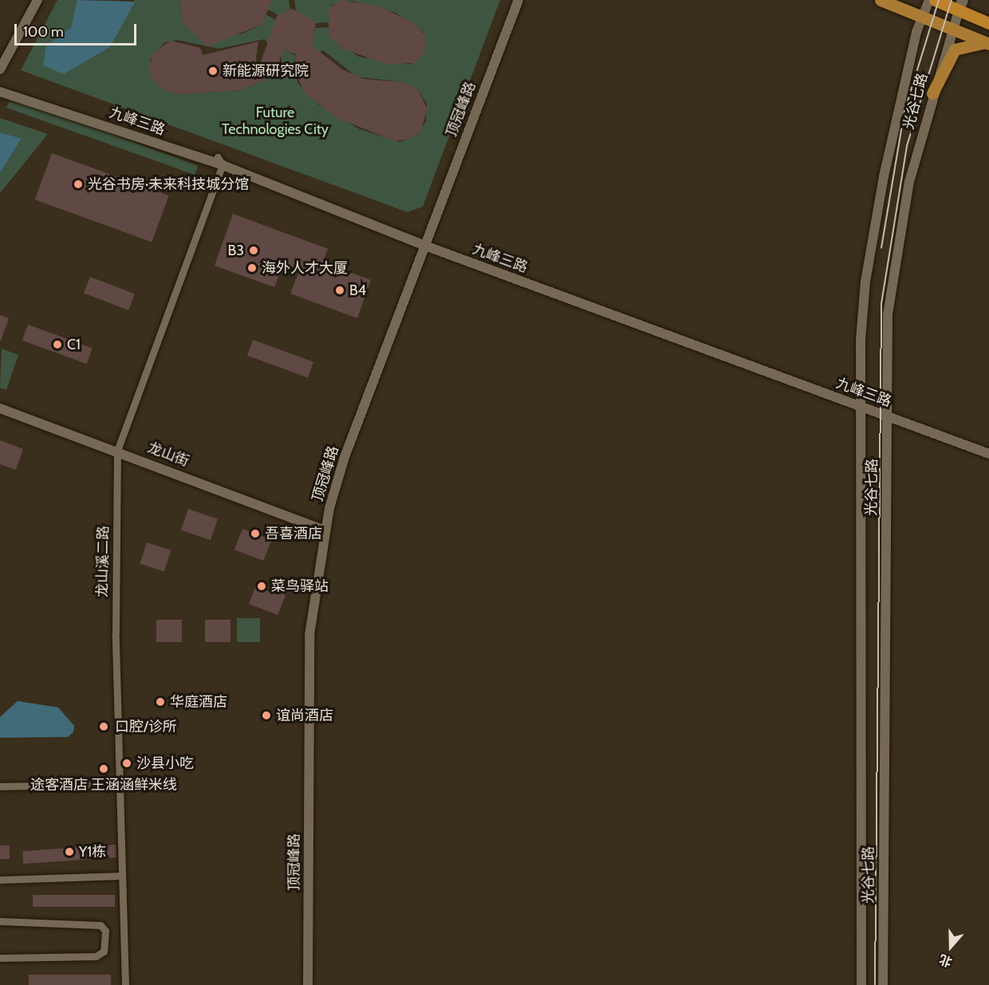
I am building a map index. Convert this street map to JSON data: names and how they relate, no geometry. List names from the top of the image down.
{
  "streets": {
    "street": [
      "光谷七路",
      "顶冠峰路",
      "九峰三路",
      "龙山街",
      "龙山溪二路"
    ]
  },
  "crossings": [
    ["光谷七路", "九峰三路"],
    ["顶冠峰路", "九峰三路"],
    ["顶冠峰路", "龙山街"],
    ["九峰三路", "龙山溪二路"],
    ["龙山街", "龙山溪二路"]
  ],
  "parks": ["Future Technologies City"],
  "places": [
    "新能源研究院",
    "光谷书房·未来科技城分馆",
    "B3",
    "海外人才大厦",
    "B4",
    "C1",
    "吾喜酒店",
    "菜鸟驿站",
    "华庭酒店",
    "谊尚酒店",
    "口腔/诊所",
    "沙县小吃",
    "途客酒店 王涵涵鲜米线",
    "Y1栋"
  ],
  "scale_bar": "100 m",
  "north": "bottom"
}
